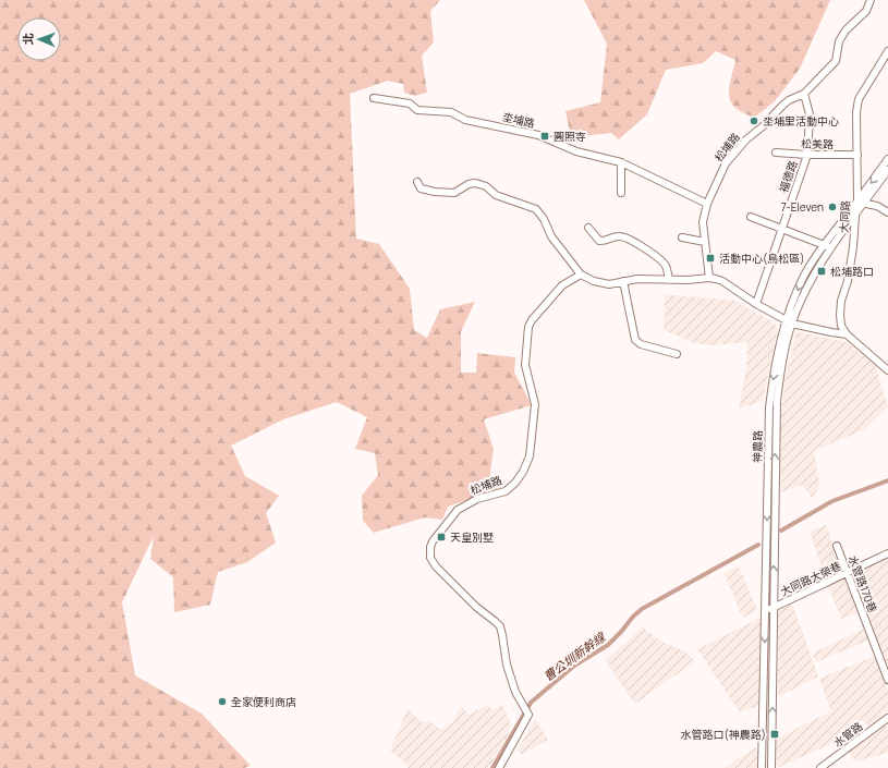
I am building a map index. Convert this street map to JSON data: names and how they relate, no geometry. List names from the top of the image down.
{
  "streets": {
    "street": [
      "坔埔路",
      "松美路",
      "松埔路",
      "福德路",
      "大同路",
      "神農路",
      "大同路大榮巷",
      "水管路170巷",
      "水管路"
    ]
  },
  "crossings": [
    ["坔埔路", "松埔路"],
    ["松美路", "福德路"],
    ["松美路", "大同路"],
    ["松埔路", "福德路"],
    ["大同路", "神農路"],
    ["神農路", "大同路大榮巷"],
    ["大同路大榮巷", "水管路170巷"]
  ],
  "water": ["曹公圳新幹線"],
  "places": {
    "other": ["坔埔里活動中心", "7-Eleven", "全家便利商店"],
    "transit": [
      "圓照寺",
      "活動中心(鳥松區)",
      "松埔路口",
      "天皇別墅",
      "水管路口(神農路)"
    ]
  },
  "north": "left"
}
